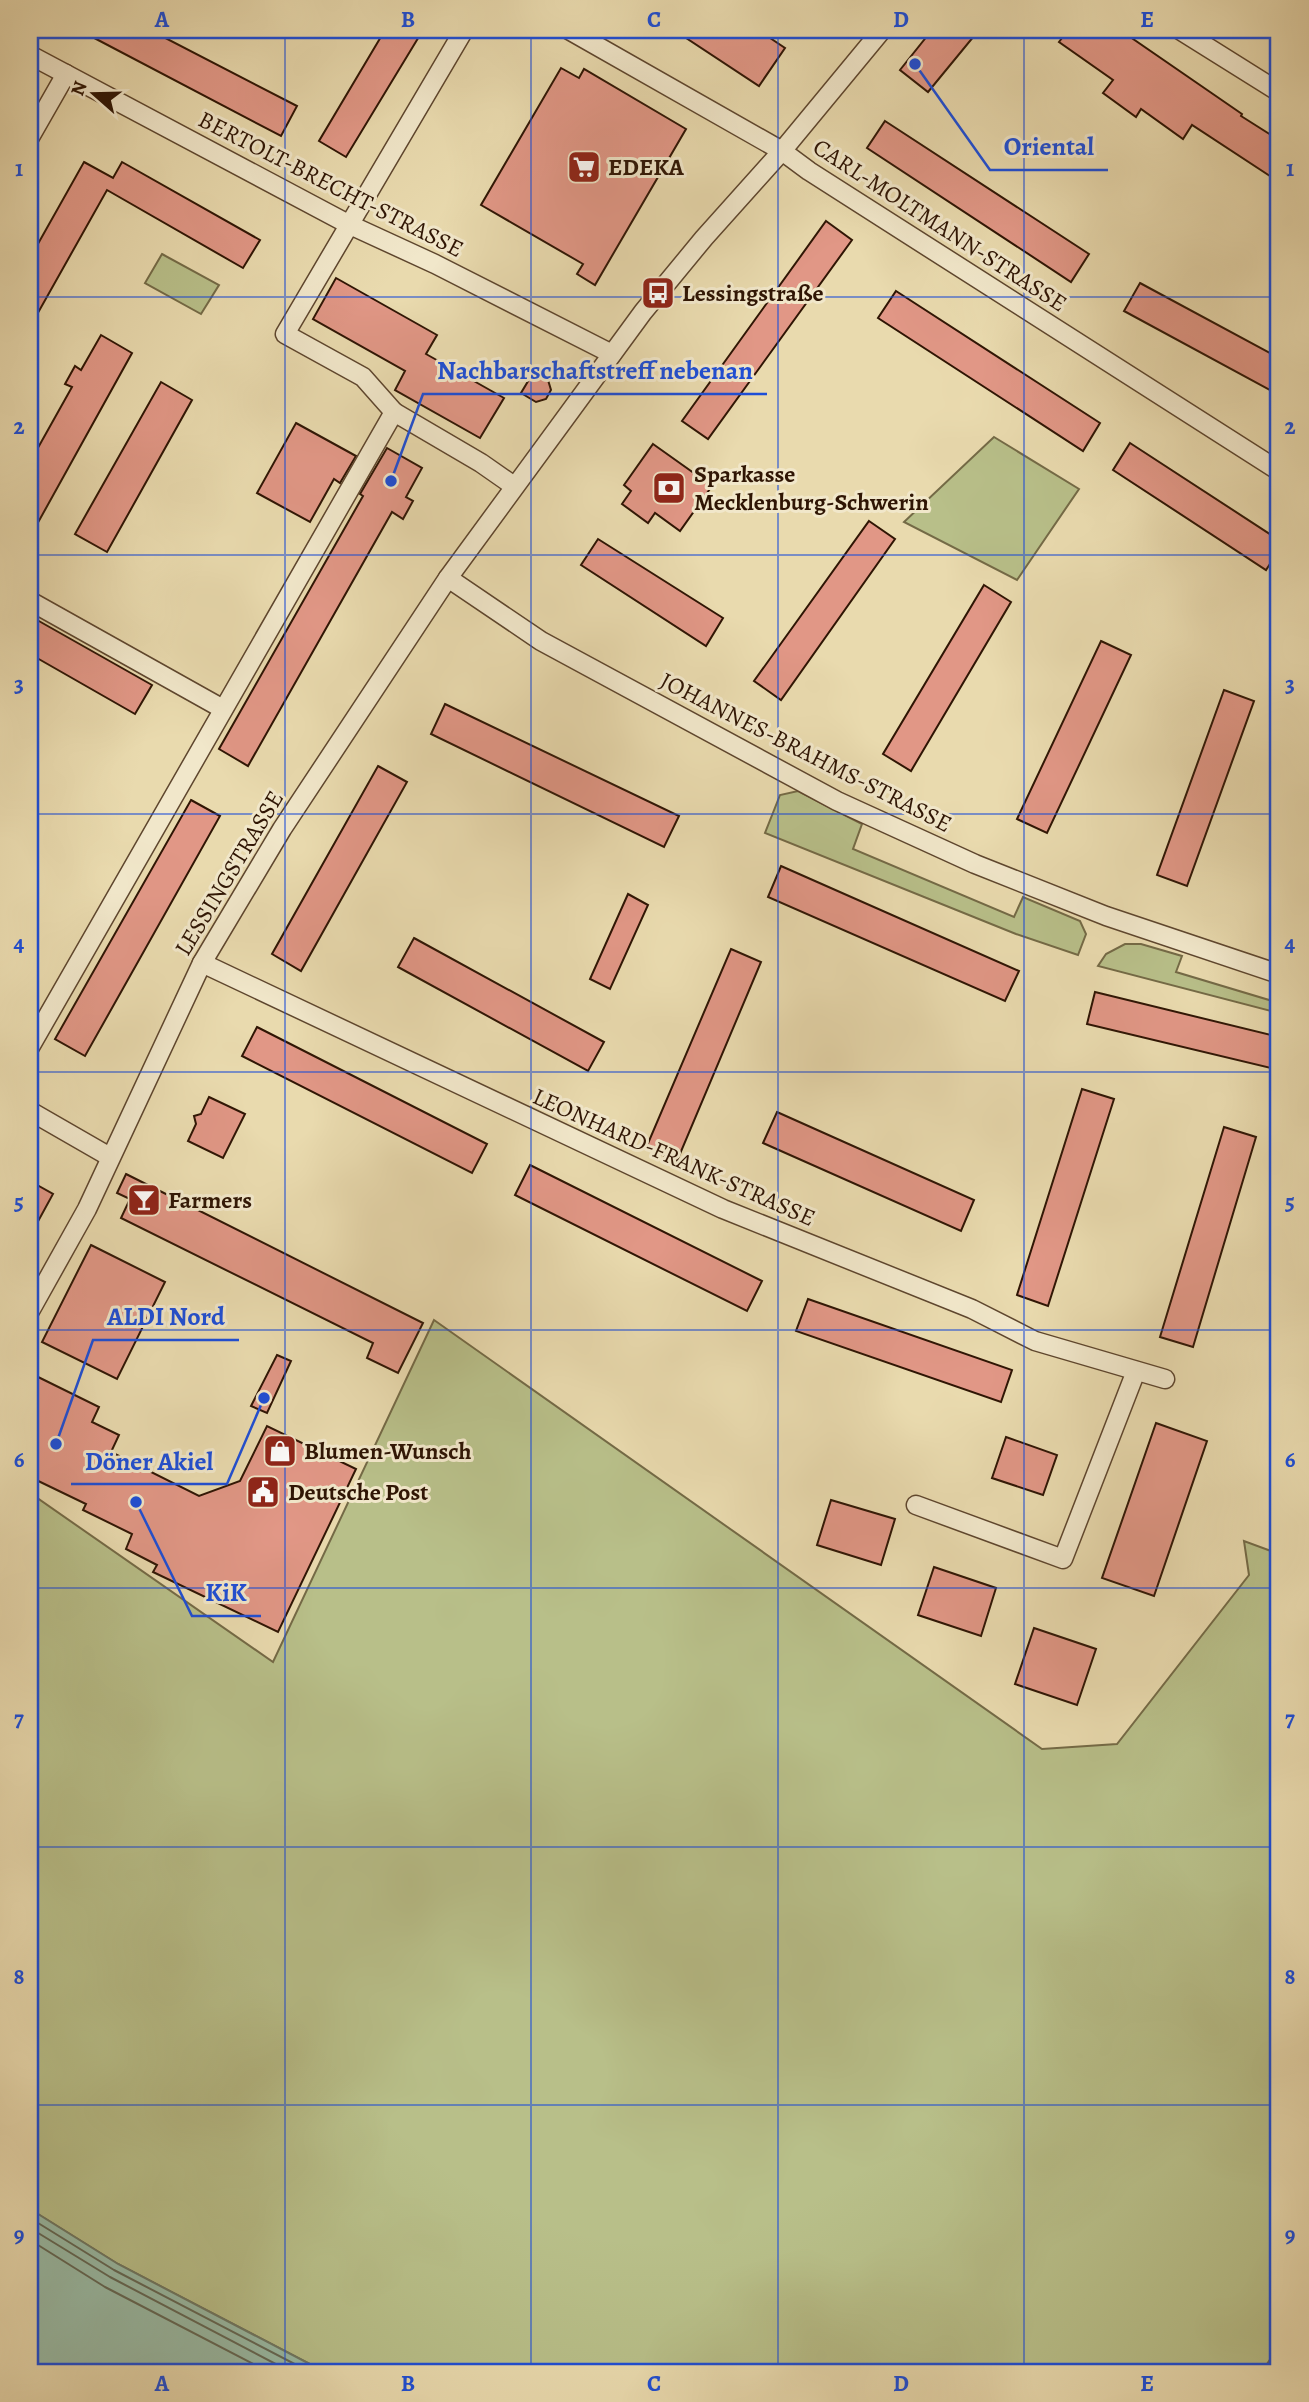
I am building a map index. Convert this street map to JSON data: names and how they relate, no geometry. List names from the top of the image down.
{
  "streets": {
    "street": [
      "BERTOLT-BRECHT-STRASSE",
      "CARL-MOLTMANN-STRASSE",
      "JOHANNES-BRAHMS-STRASSE",
      "LESSINGSTRASSE",
      "LEONHARD-FRANK-STRASSE"
    ]
  },
  "crossings": [
    ["BERTOLT-BRECHT-STRASSE", "LESSINGSTRASSE"],
    ["CARL-MOLTMANN-STRASSE", "LESSINGSTRASSE"],
    ["JOHANNES-BRAHMS-STRASSE", "LESSINGSTRASSE"],
    ["LESSINGSTRASSE", "LEONHARD-FRANK-STRASSE"]
  ],
  "places": {
    "other": [
      "Oriental",
      "Nachbarschaftstreff nebenan",
      "Döner Akiel",
      "ALDI Nord",
      "KiK"
    ],
    "supermarket": ["EDEKA"],
    "bus stop": ["Lessingstraße"],
    "bank": ["Sparkasse Mecklenburg-Schwerin"],
    "bar": ["Farmers"],
    "shop": ["Blumen-Wunsch"],
    "public building": ["Deutsche Post"]
  },
  "north": "left",
  "grid": {
    "columns": [
      "A",
      "B",
      "C",
      "D",
      "E"
    ],
    "rows": [
      "1",
      "2",
      "3",
      "4",
      "5",
      "6",
      "7",
      "8",
      "9"
    ]
  }
}
